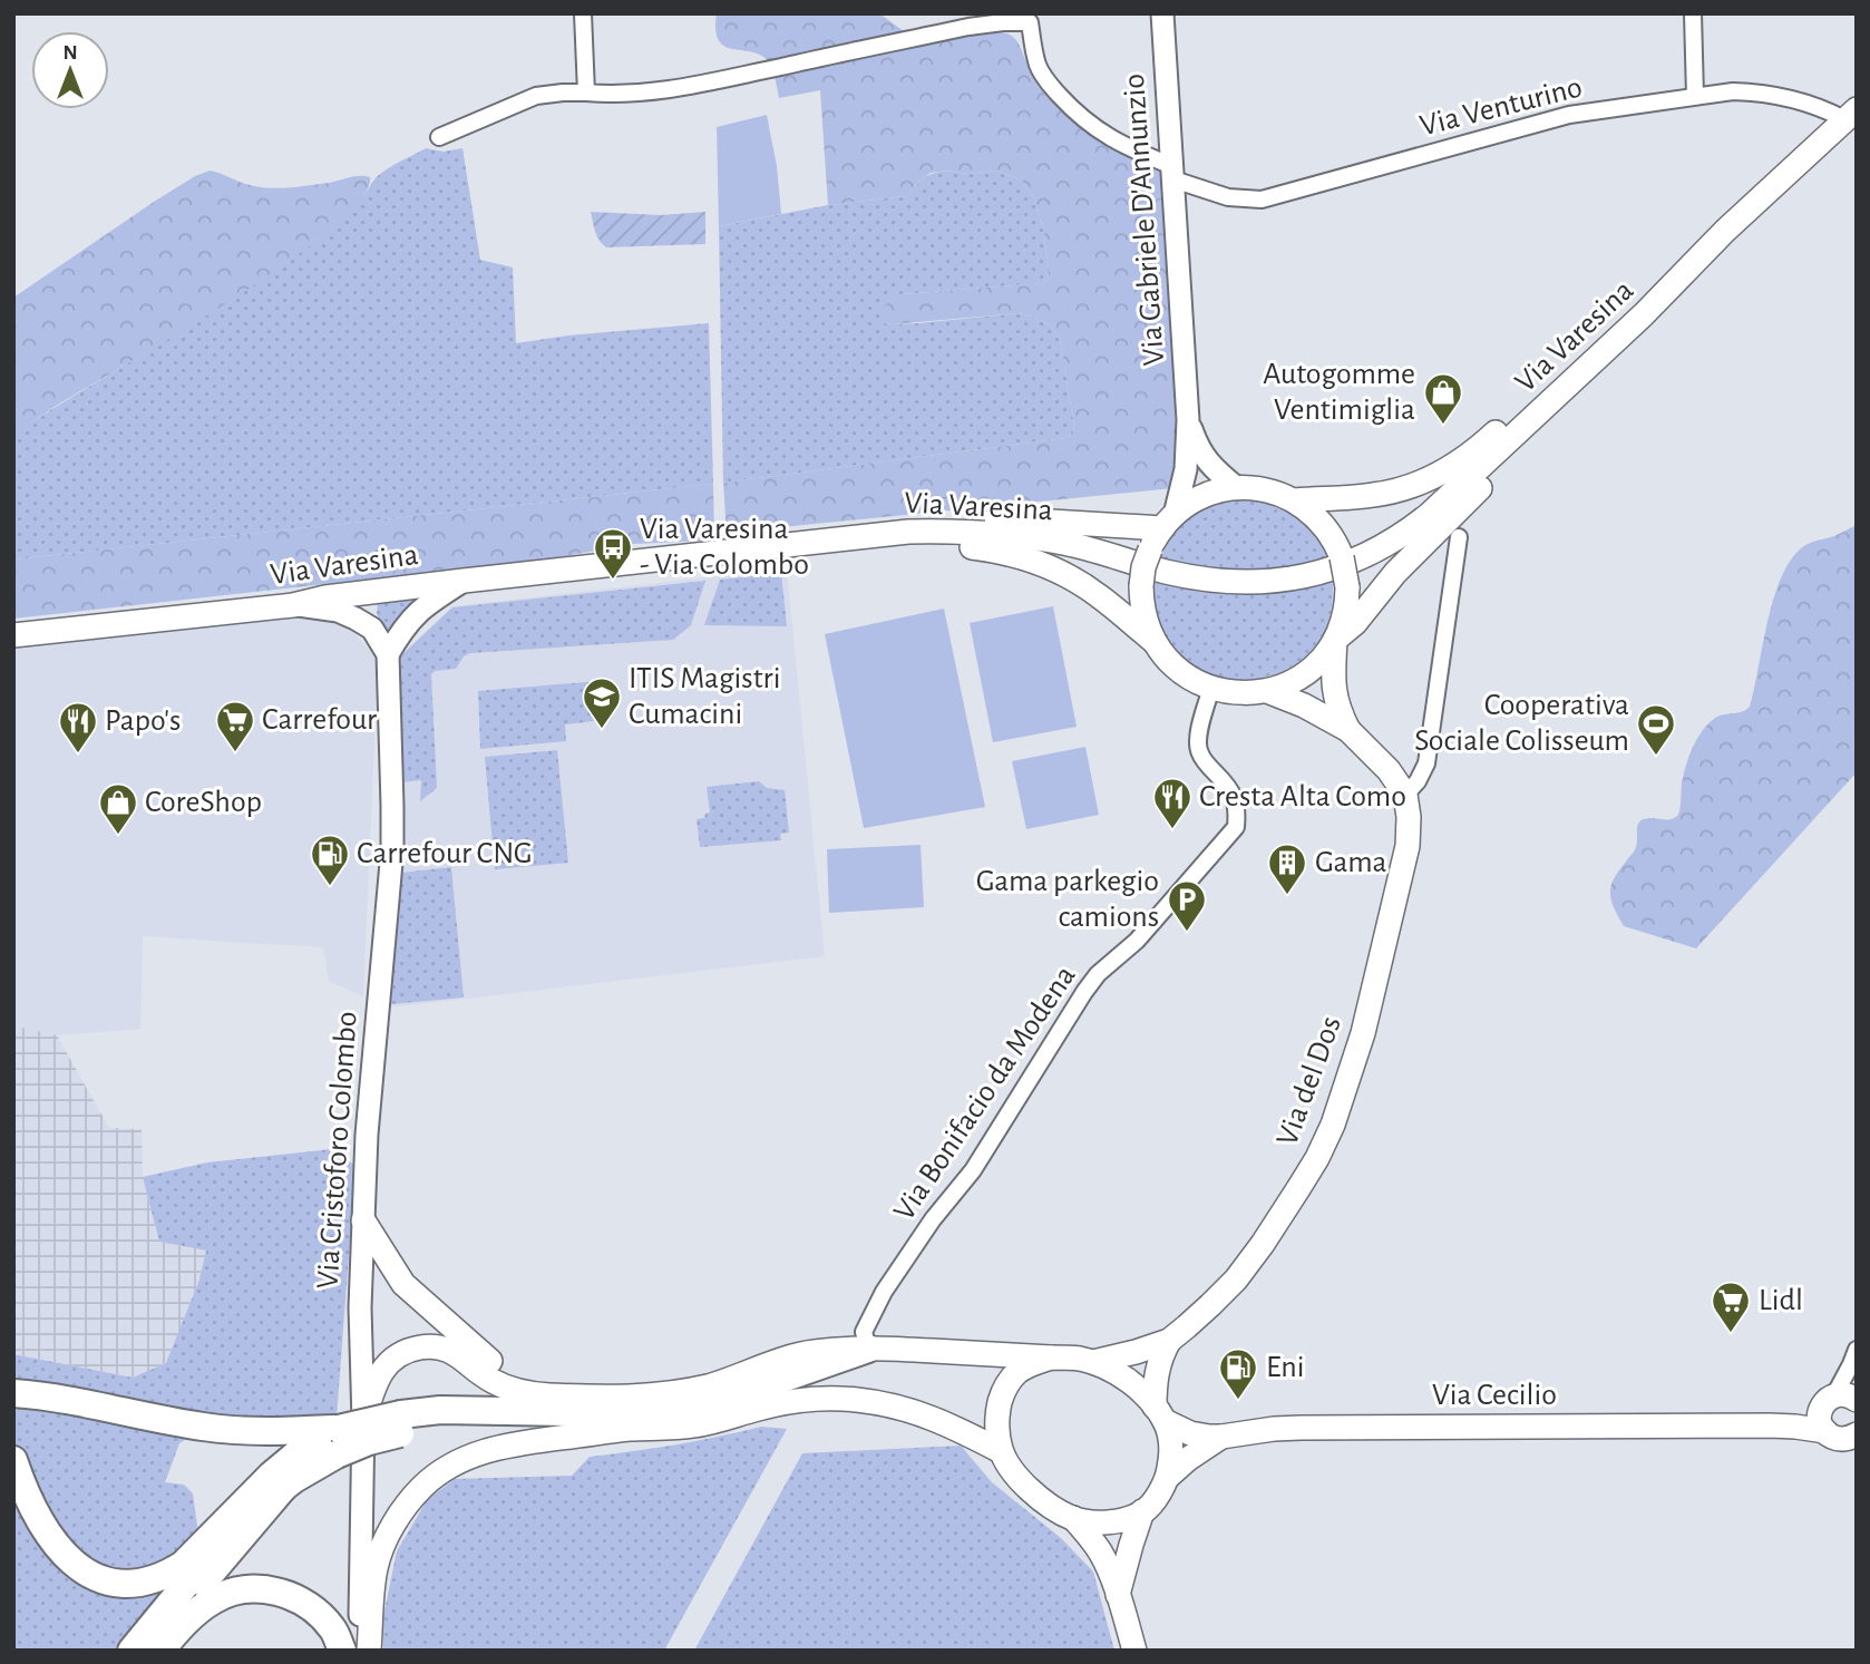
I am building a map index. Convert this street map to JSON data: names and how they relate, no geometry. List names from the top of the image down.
{
  "streets": {
    "main road": ["Via Varesina", "Via del Dos", "Via Cecilio"],
    "street": [
      "Via Venturino",
      "Via Gabriele D'Annunzio",
      "Via Bonifacio da Modena",
      "Via Cristoforo Colombo"
    ]
  },
  "crossings": [
    ["Via Venturino", "Via Gabriele D'Annunzio"],
    ["Via Venturino", "Via Varesina"],
    ["Via Gabriele D'Annunzio", "Via Bonifacio da Modena"],
    ["Via del Dos", "Via Cecilio"]
  ],
  "places": {
    "shop": ["Autogomme Ventimiglia", "CoreShop"],
    "bus stop": ["Via Varesina - Via Colombo"],
    "school or university": ["ITIS Magistri Cumacini"],
    "supermarket": ["Carrefour", "Lidl"],
    "restaurant": ["Papo's", "Cresta Alta Como"],
    "sports": ["Cooperativa Sociale Colisseum"],
    "fuel station": ["Carrefour CNG", "Eni"],
    "building": ["Gama"],
    "parking": ["Gama parkegio camions"]
  },
  "north": "top"
}
